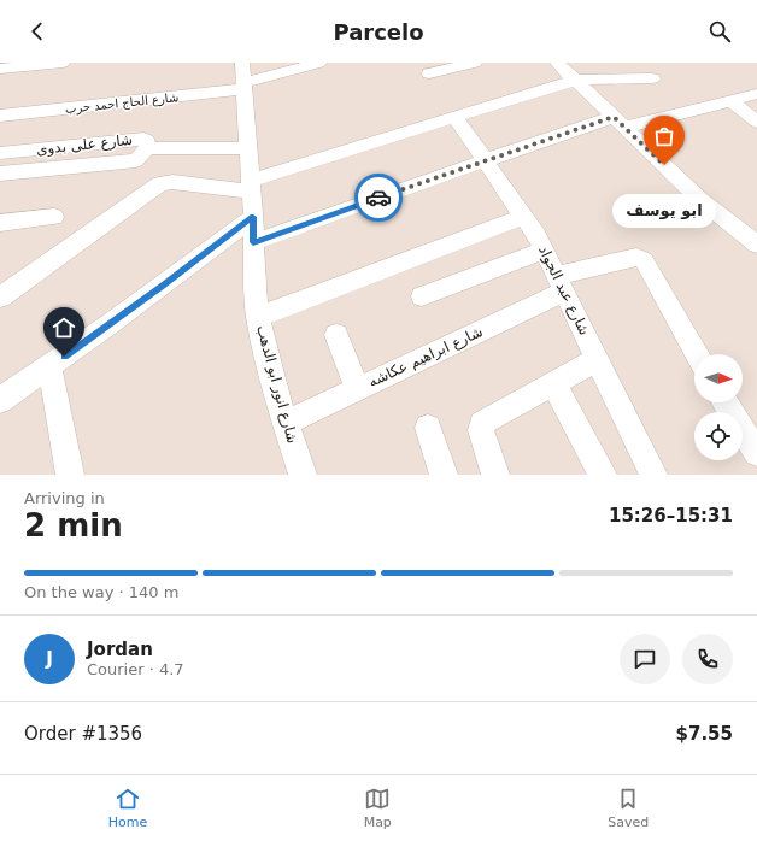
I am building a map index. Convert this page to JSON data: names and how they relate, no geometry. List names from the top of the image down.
{
  "streets": {
    "street": [
      "شارع الحاج احمد حرب",
      "شارع على بدوى",
      "شارع عبد الجواد",
      "شارع ابراهيم عكاشه",
      "شارع انور ابو الدهب"
    ]
  },
  "crossings": [
    ["شارع الحاج احمد حرب", "شارع انور ابو الدهب"],
    ["شارع على بدوى", "شارع انور ابو الدهب"],
    ["شارع عبد الجواد", "شارع ابراهيم عكاشه"],
    ["شارع ابراهيم عكاشه", "شارع انور ابو الدهب"]
  ],
  "places": ["ابو يوسف"],
  "north": "right",
  "page": {
    "header": "Parcelo",
    "bubble": "ابو يوسف",
    "heading": ["2 min", "Arriving in", "15:26–15:31"],
    "panel": [
      "Jordan",
      "Courier · 4.7",
      "Order #1356",
      "$7.55"
    ],
    "bar": "On the way · 140 m",
    "round": "J",
    "tabs": ["Home", "Map", "Saved"]
  }
}
